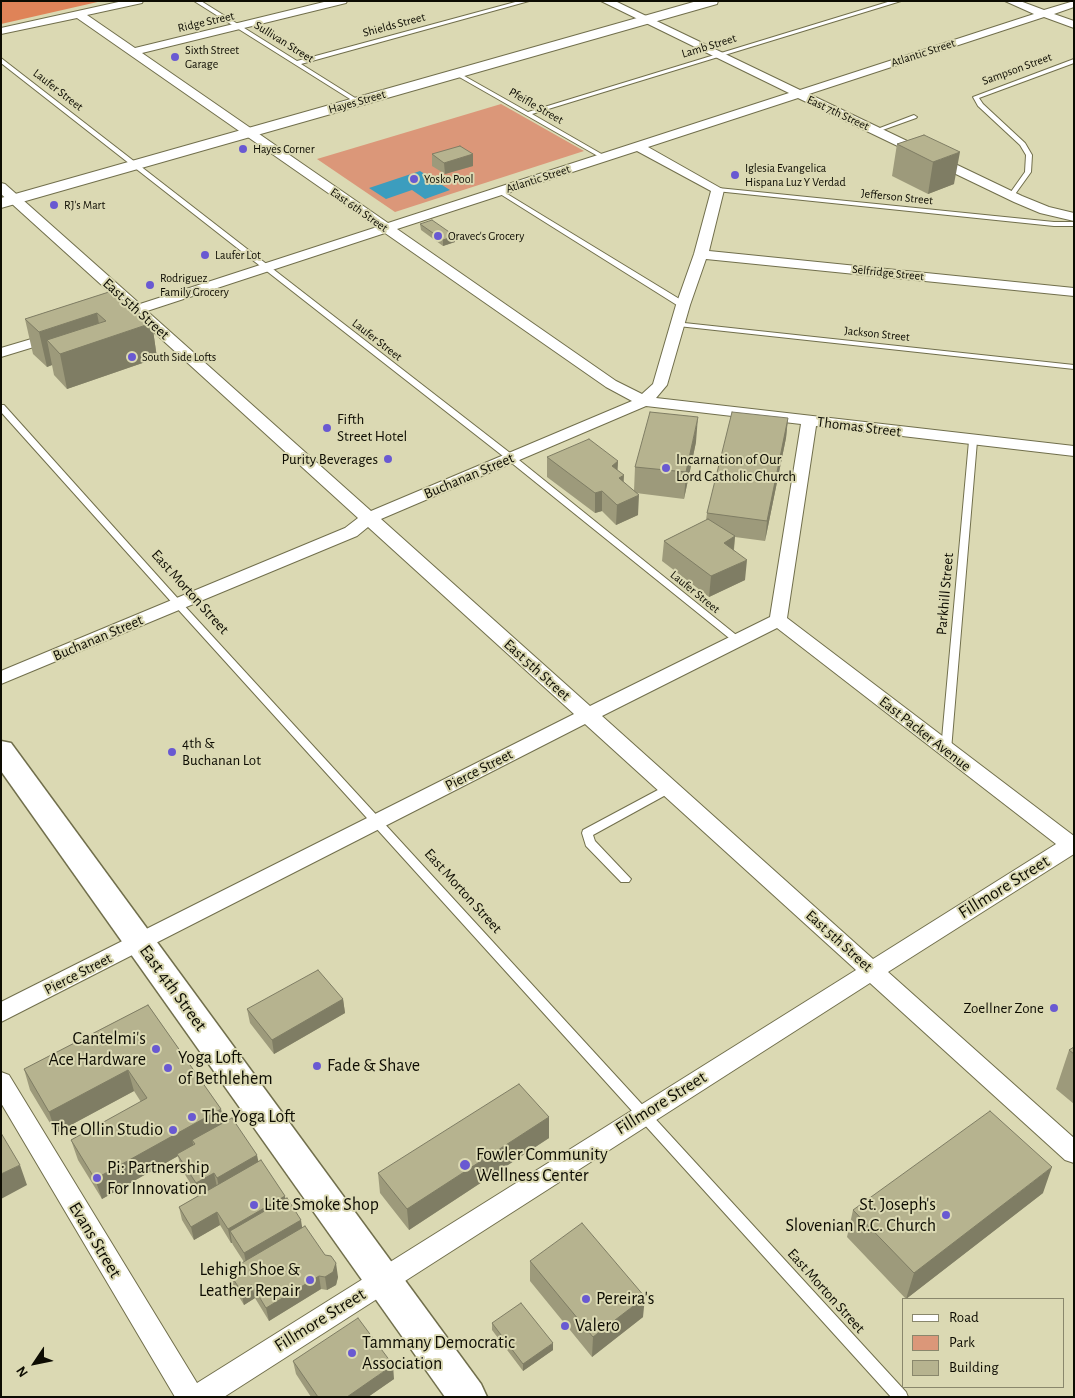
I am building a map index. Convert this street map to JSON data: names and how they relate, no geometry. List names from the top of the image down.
{
  "streets": {
    "main road": ["East 4th Street"],
    "street": [
      "Ridge Street",
      "Atlantic Street",
      "Hayes Street",
      "East 7th Street",
      "East 6th Street",
      "Selfridge Street",
      "East 5th Street",
      "Thomas Street",
      "Buchanan Street",
      "East Packer Avenue",
      "Pierce Street",
      "Fillmore Street",
      "Evans Street"
    ],
    "lane": [
      "Shields Street",
      "Sullivan Street",
      "Lamb Street",
      "Sampson Street",
      "Laufer Street",
      "Pfeifle Street",
      "Jefferson Street",
      "Jackson Street",
      "East Morton Street",
      "Parkhill Street"
    ]
  },
  "crossings": [
    ["Ridge Street", "Sullivan Street"],
    ["Ridge Street", "East 6th Street"],
    ["Shields Street", "Sullivan Street"],
    ["Sullivan Street", "Hayes Street"],
    ["Lamb Street", "Pfeifle Street"],
    ["Lamb Street", "East 7th Street"],
    ["Atlantic Street", "Laufer Street"],
    ["Atlantic Street", "Pfeifle Street"],
    ["Atlantic Street", "East 7th Street"],
    ["Atlantic Street", "East 6th Street"],
    ["Atlantic Street", "East 5th Street"],
    ["Sampson Street", "East 7th Street"],
    ["Laufer Street", "Hayes Street"],
    ["Laufer Street", "Buchanan Street"],
    ["Laufer Street", "Pierce Street"],
    ["Hayes Street", "Pfeifle Street"],
    ["Hayes Street", "East 7th Street"],
    ["Hayes Street", "East 6th Street"],
    ["Hayes Street", "East 5th Street"],
    ["Jefferson Street", "Buchanan Street"],
    ["East 6th Street", "Thomas Street"],
    ["East 6th Street", "Buchanan Street"],
    ["Selfridge Street", "Buchanan Street"],
    ["East 5th Street", "Buchanan Street"],
    ["East 5th Street", "Pierce Street"],
    ["East 5th Street", "Fillmore Street"],
    ["Jackson Street", "Buchanan Street"],
    ["Thomas Street", "Buchanan Street"],
    ["Thomas Street", "Parkhill Street"],
    ["Buchanan Street", "East Morton Street"],
    ["East Morton Street", "Pierce Street"],
    ["East Morton Street", "Fillmore Street"],
    ["Parkhill Street", "East Packer Avenue"],
    ["East Packer Avenue", "Pierce Street"],
    ["East Packer Avenue", "Fillmore Street"],
    ["Pierce Street", "East 4th Street"],
    ["Fillmore Street", "East 4th Street"]
  ],
  "places": [
    "Sixth Street Garage",
    "Hayes Corner",
    "Iglesia Evangelica Hispana Luz Y Verdad",
    "Yosko Pool",
    "RJ's Mart",
    "Oravec's Grocery",
    "Laufer Lot",
    "Rodriguez Family Grocery",
    "South Side Lofts",
    "Fifth Street Hotel",
    "Purity Beverages",
    "Incarnation of Our Lord Catholic Church",
    "4th & Buchanan Lot",
    "Zoellner Zone",
    "Cantelmi's Ace Hardware",
    "Fade & Shave",
    "Yoga Loft of Bethlehem",
    "The Yoga Loft",
    "The Ollin Studio",
    "Fowler Community Wellness Center",
    "Pi: Partnership For Innovation",
    "Lite Smoke Shop",
    "St. Joseph's Slovenian R.C. Church",
    "Lehigh Shoe & Leather Repair",
    "Pereira's",
    "Valero",
    "Tammany Democratic Association"
  ],
  "legend": ["Road", "Park", "Building"],
  "north": "bottom left"
}
